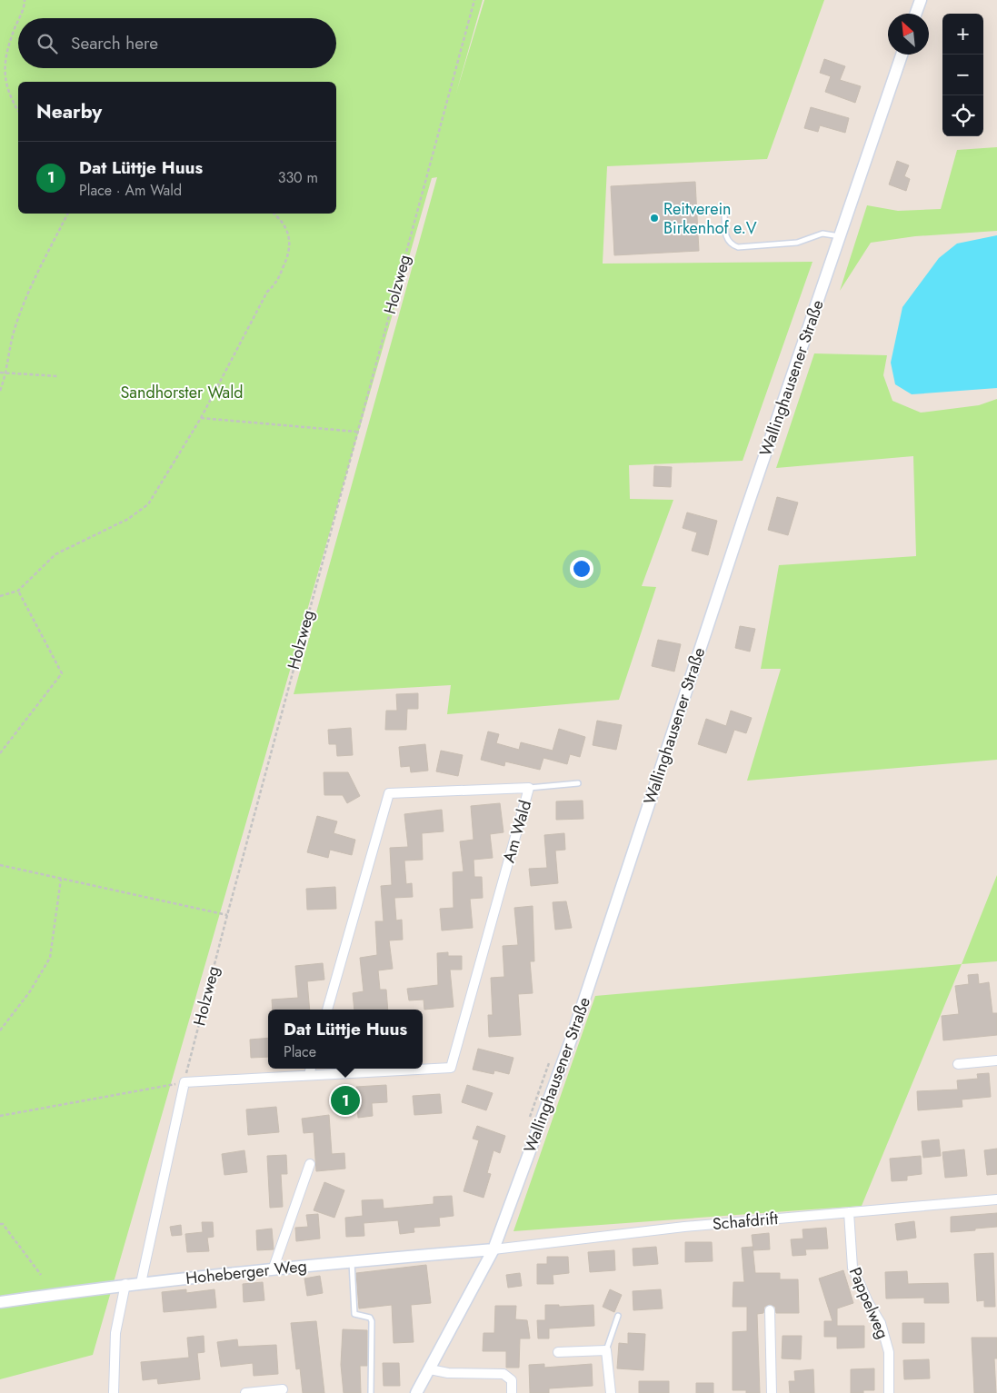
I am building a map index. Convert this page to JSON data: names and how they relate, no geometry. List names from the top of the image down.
{
  "streets": {
    "street": [
      "Wallinghausener Straße",
      "Am Wald",
      "Schafdrift",
      "Hoheberger Weg",
      "Pappelweg"
    ],
    "path": ["Holzweg"]
  },
  "crossings": [
    ["Holzweg", "Am Wald"],
    ["Wallinghausener Straße", "Schafdrift"],
    ["Wallinghausener Straße", "Hoheberger Weg"],
    ["Schafdrift", "Hoheberger Weg"],
    ["Schafdrift", "Pappelweg"]
  ],
  "parks": ["Sandhorster Wald"],
  "places": ["Reitverein Birkenhof e.V"],
  "north": "top left",
  "page": {
    "map_buttons": ["+", "−"],
    "search": "Search here",
    "heading": "Nearby",
    "list": [
      {
        "mark": "1",
        "name": "Dat Lüttje Huus",
        "note": "Place · Am Wald",
        "value": "330 m"
      }
    ],
    "popup": ["Dat Lüttje Huus", "Place"],
    "pins": "1"
  }
}
